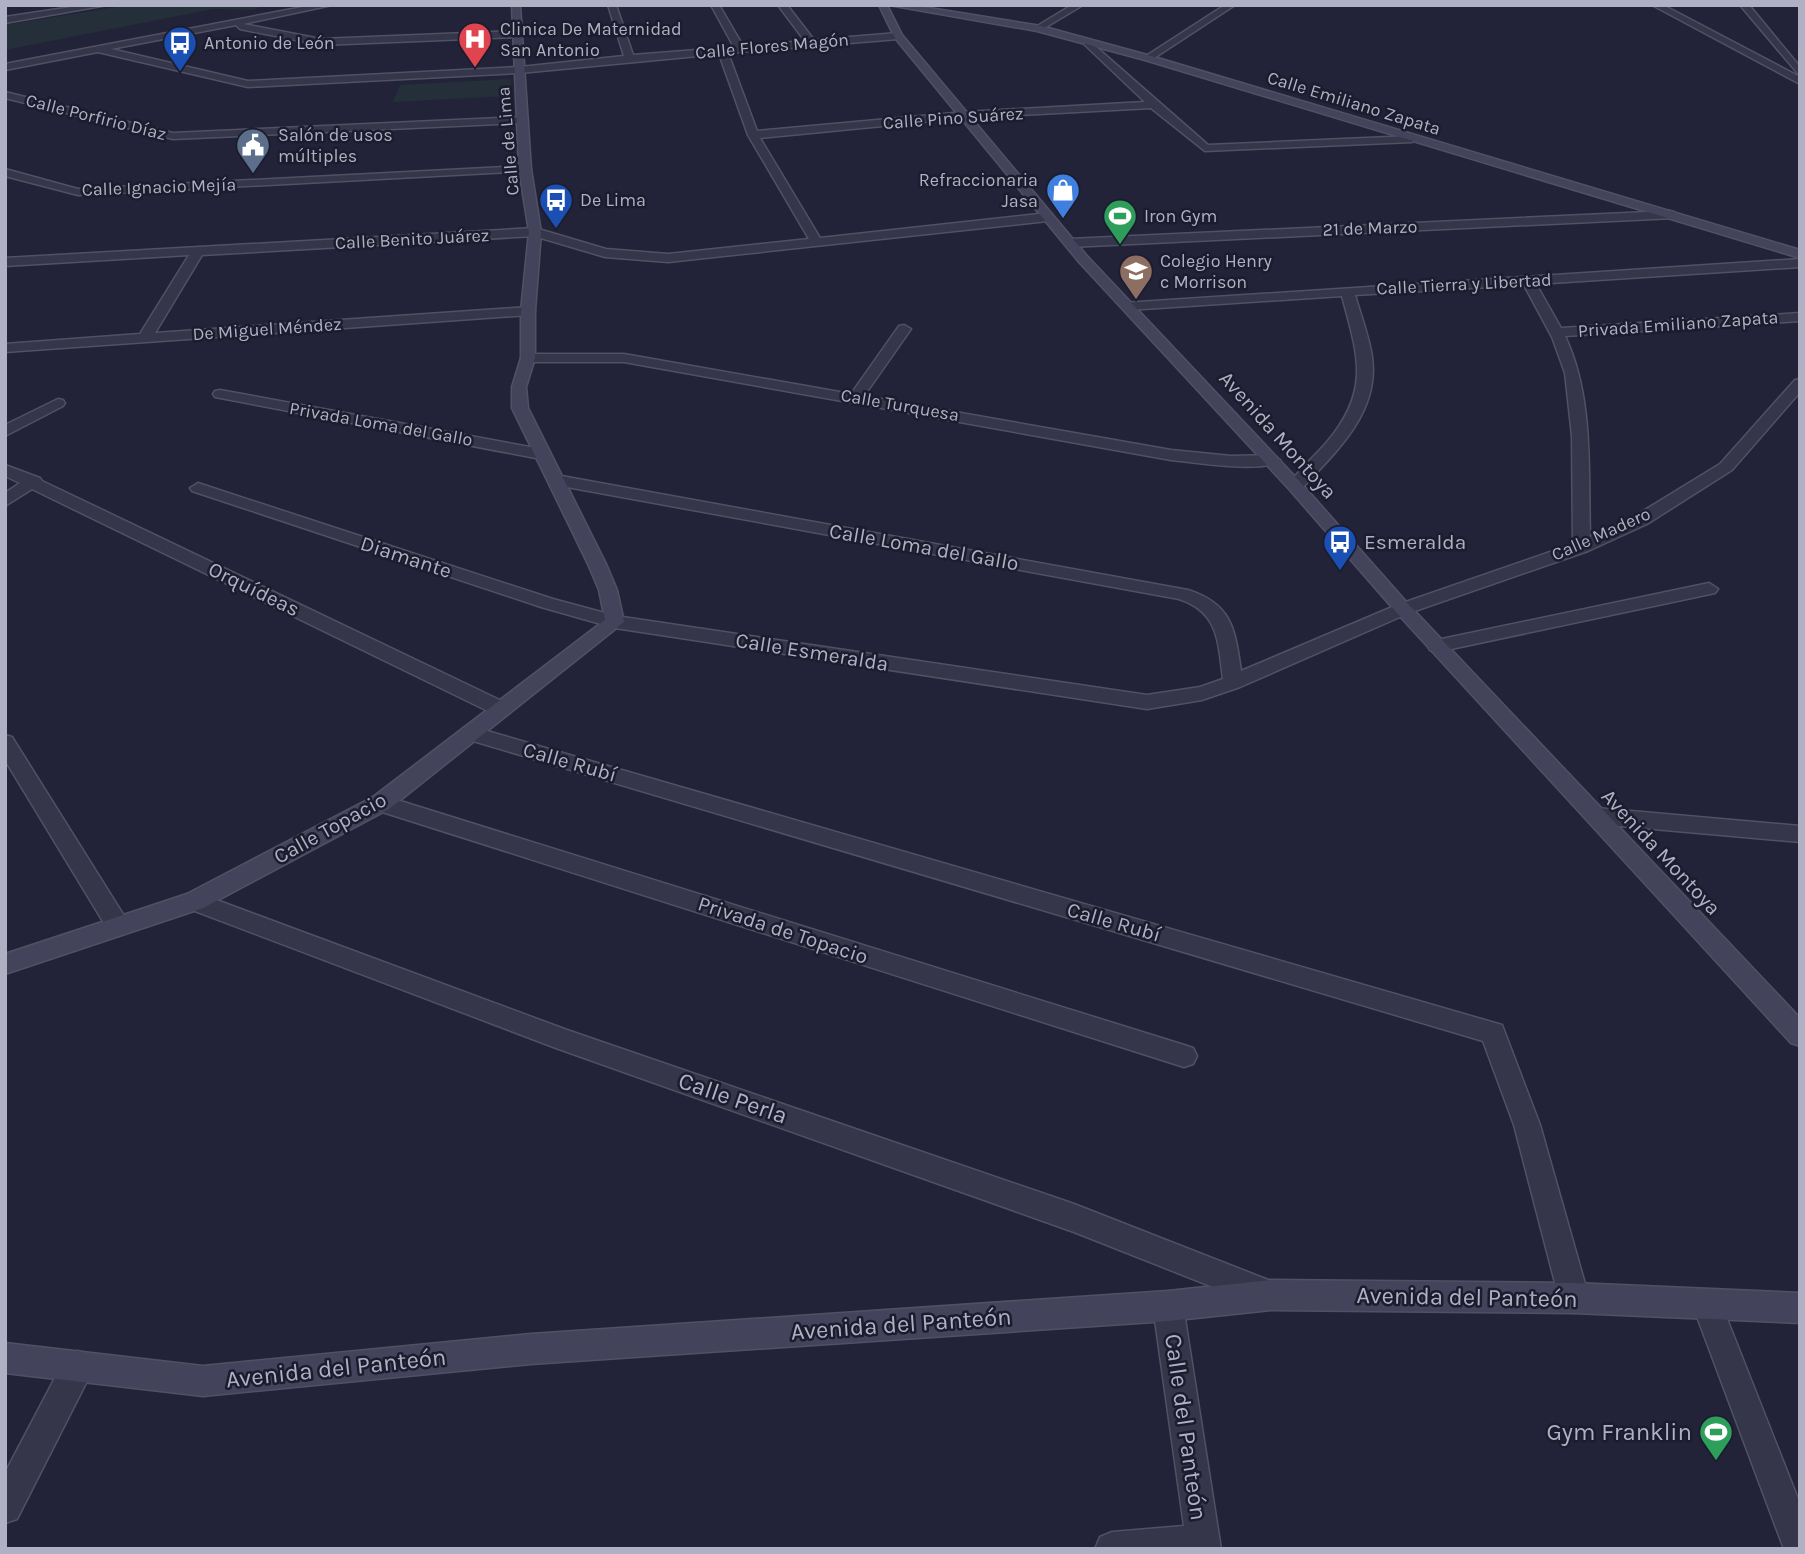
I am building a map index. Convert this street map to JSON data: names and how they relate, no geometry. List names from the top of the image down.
{
  "streets": {
    "street": [
      "Calle Flores Magón",
      "Calle Emiliano Zapata",
      "Calle Porfirio Díaz",
      "Calle Pino Suárez",
      "Calle de Lima",
      "Calle Ignacio Mejía",
      "21 de Marzo",
      "Calle Benito Juárez",
      "Calle Tierra y Libertad",
      "Privada Emiliano Zapata",
      "De Miguel Méndez",
      "Calle Turquesa",
      "Privada Loma del Gallo",
      "Avenida Montoya",
      "Calle Madero",
      "Calle Loma del Gallo",
      "Diamante",
      "Orquídeas",
      "Calle Esmeralda",
      "Calle Rubí",
      "Calle Topacio",
      "Privada de Topacio",
      "Calle Perla",
      "Avenida del Panteón",
      "Calle del Panteón"
    ]
  },
  "crossings": [
    ["Calle Flores Magón", "Calle de Lima"],
    ["Calle Flores Magón", "Avenida Montoya"],
    ["Calle Emiliano Zapata", "21 de Marzo"],
    ["Calle Porfirio Díaz", "Calle de Lima"],
    ["Calle Pino Suárez", "Avenida Montoya"],
    ["Calle de Lima", "Calle Ignacio Mejía"],
    ["Calle de Lima", "Calle Benito Juárez"],
    ["21 de Marzo", "Avenida Montoya"],
    ["Calle Benito Juárez", "Avenida Montoya"],
    ["Calle Tierra y Libertad", "Avenida Montoya"],
    ["Calle Turquesa", "Avenida Montoya"],
    ["Avenida Montoya", "Calle Madero"],
    ["Avenida Montoya", "Calle Esmeralda"],
    ["Calle Madero", "Calle Esmeralda"],
    ["Calle Loma del Gallo", "Calle Esmeralda"],
    ["Diamante", "Calle Esmeralda"],
    ["Diamante", "Calle Topacio"],
    ["Orquídeas", "Calle Topacio"],
    ["Calle Esmeralda", "Calle Topacio"],
    ["Calle Rubí", "Calle Topacio"],
    ["Calle Rubí", "Avenida del Panteón"],
    ["Calle Topacio", "Privada de Topacio"],
    ["Calle Topacio", "Calle Perla"],
    ["Calle Perla", "Avenida del Panteón"],
    ["Avenida del Panteón", "Calle del Panteón"]
  ],
  "places": {
    "hospital": ["Clinica De Maternidad San Antonio"],
    "bus stop": ["Antonio de León", "De Lima", "Esmeralda"],
    "public building": ["Salón de usos múltiples"],
    "shop": ["Refraccionaria Jasa"],
    "sports": ["Iron Gym", "Gym Franklin"],
    "school or university": ["Colegio Henry c Morrison"]
  }
}
